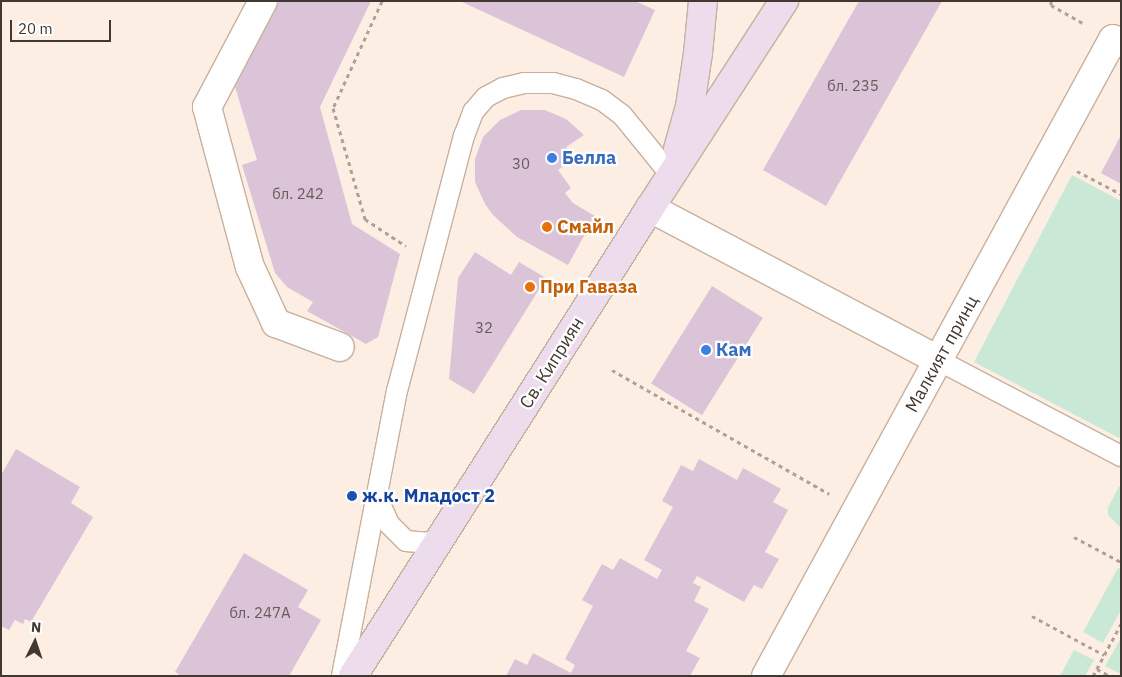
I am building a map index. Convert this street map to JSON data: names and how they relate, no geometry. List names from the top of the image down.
{
  "streets": {
    "street": ["Малкият принц", "Св. Киприян"]
  },
  "places": [
    "Белла",
    "Смайл",
    "При Гаваза",
    "Кам",
    "ж.к. Младост 2"
  ],
  "house_numbers": [
    "бл. 235",
    "30",
    "бл. 242",
    "32",
    "бл. 247А"
  ],
  "scale_bar": "20 m",
  "north": "top"
}
